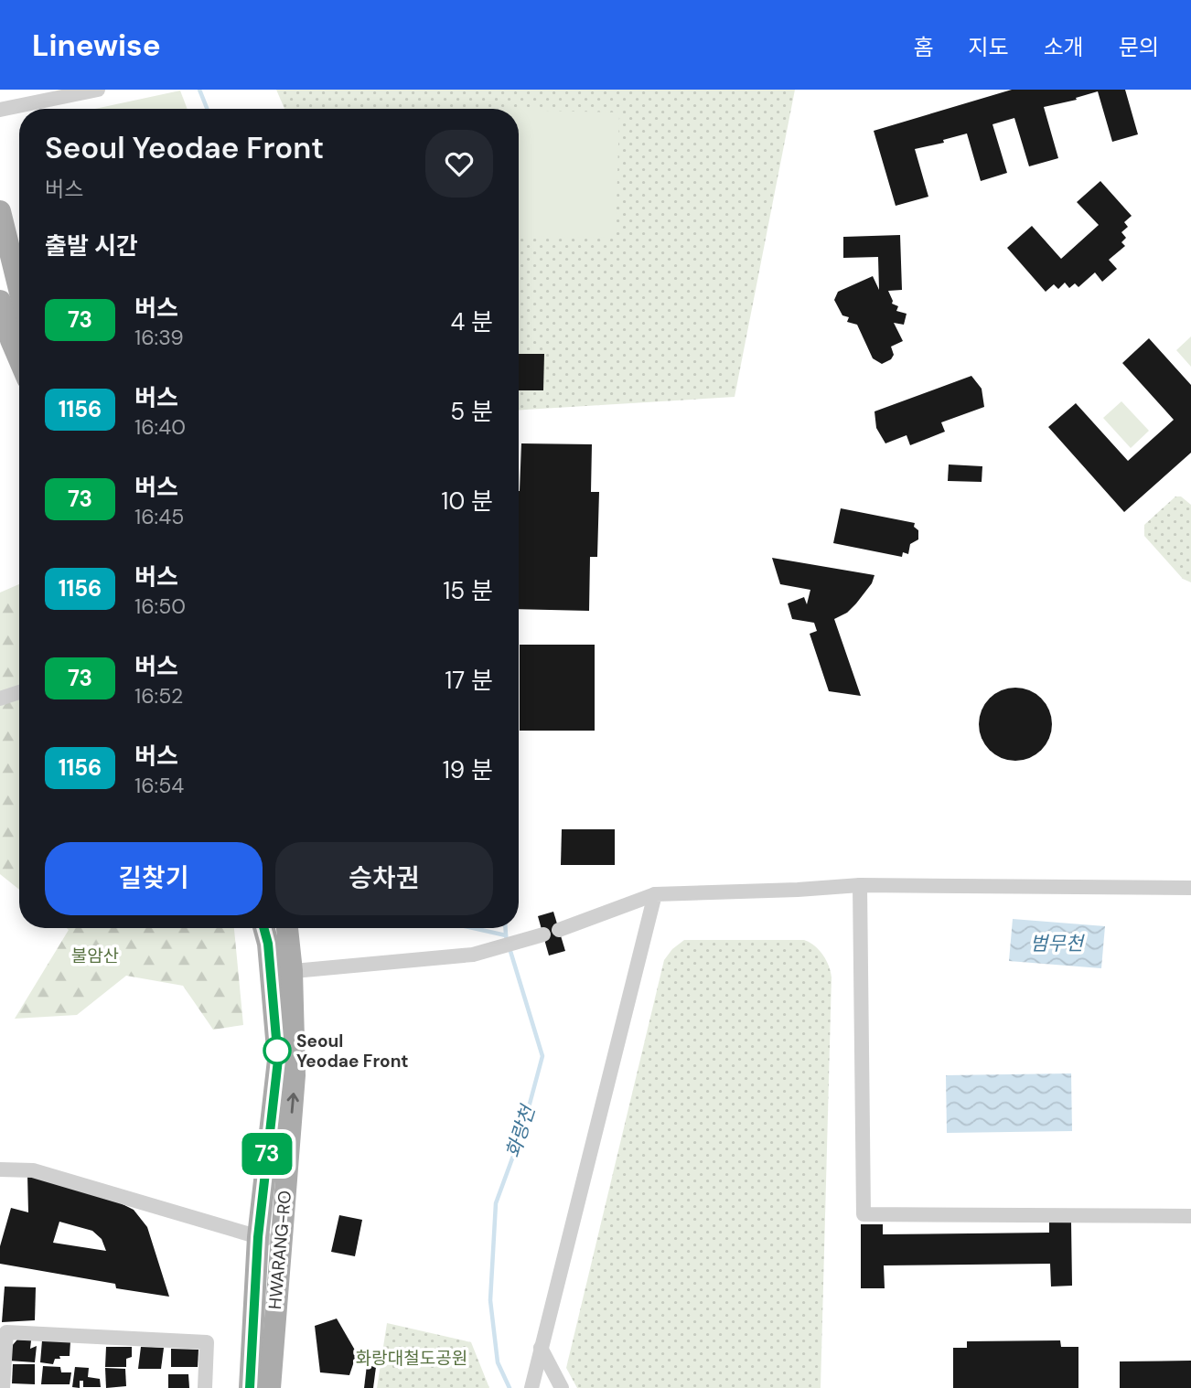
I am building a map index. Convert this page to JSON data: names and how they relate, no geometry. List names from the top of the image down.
{
  "streets": {
    "main road": ["HWARANG-RO"]
  },
  "water": ["범무천", "화랑천"],
  "parks": ["불암산", "화랑대철도공원"],
  "places": ["Seoul Yeodae Front"],
  "lines": ["bus line 73"],
  "page": {
    "header": "Linewise",
    "nav": [
      "홈",
      "지도",
      "소개",
      "문의"
    ],
    "on_map": "73",
    "heading": [
      ["Seoul Yeodae Front", "버스"],
      "출발 시간"
    ],
    "list": [
      {
        "mark": "73",
        "name": "버스",
        "note": "16:39",
        "value": "4 분"
      },
      {
        "mark": "1156",
        "name": "버스",
        "note": "16:40",
        "value": "5 분"
      },
      {
        "mark": "73",
        "name": "버스",
        "note": "16:45",
        "value": "10 분"
      },
      {
        "mark": "1156",
        "name": "버스",
        "note": "16:50",
        "value": "15 분"
      },
      {
        "mark": "73",
        "name": "버스",
        "note": "16:52",
        "value": "17 분"
      },
      {
        "mark": "1156",
        "name": "버스",
        "note": "16:54",
        "value": "19 분"
      }
    ],
    "buttons": ["길찾기", "승차권"]
  }
}
